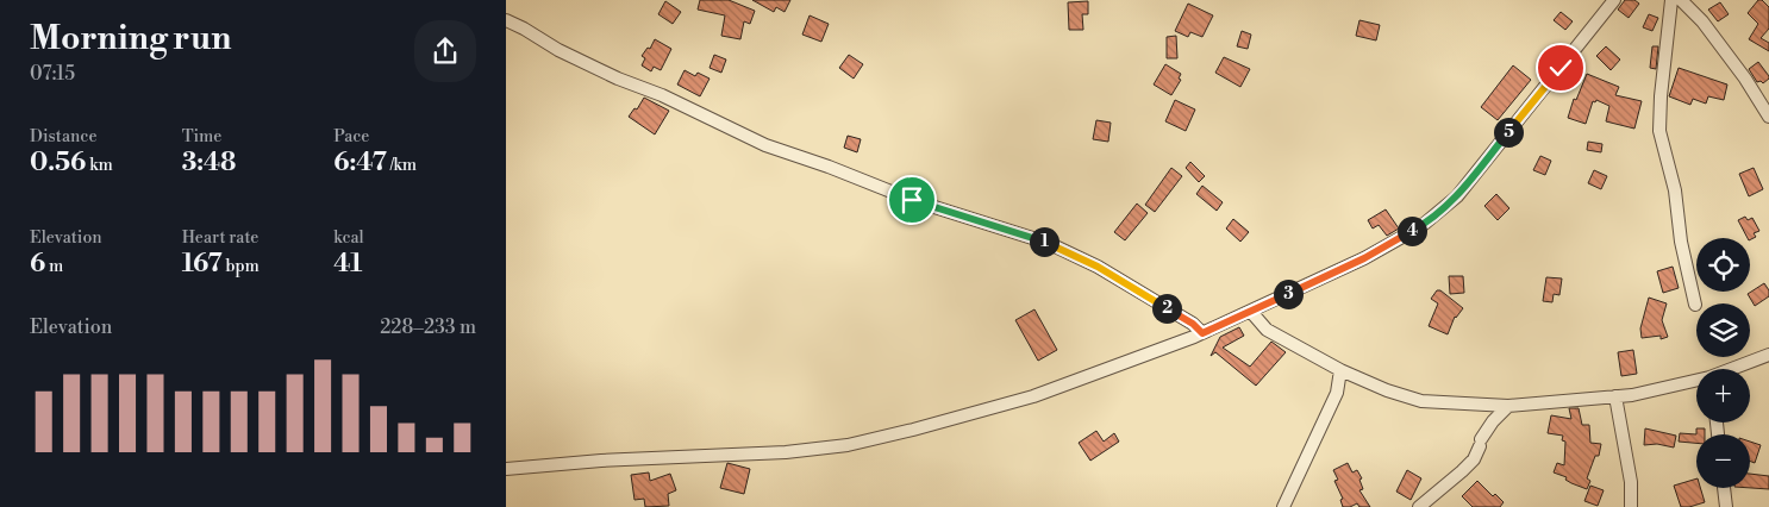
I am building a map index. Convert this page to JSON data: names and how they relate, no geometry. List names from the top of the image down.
{
  "page": {
    "heading": ["Morning run", "07:15"],
    "stats": [
      ["Distance", "0.56 km"],
      ["Time", "3:48"],
      ["Pace", "6:47 /km"],
      ["Elevation", "6 m"],
      ["Heart rate", "167 bpm"],
      ["kcal", "41"]
    ],
    "pins": [
      "5",
      "4",
      "1",
      "3",
      "2"
    ],
    "map_buttons": ["+", "−"],
    "chart": ["Elevation", "228–233 m"]
  }
}
